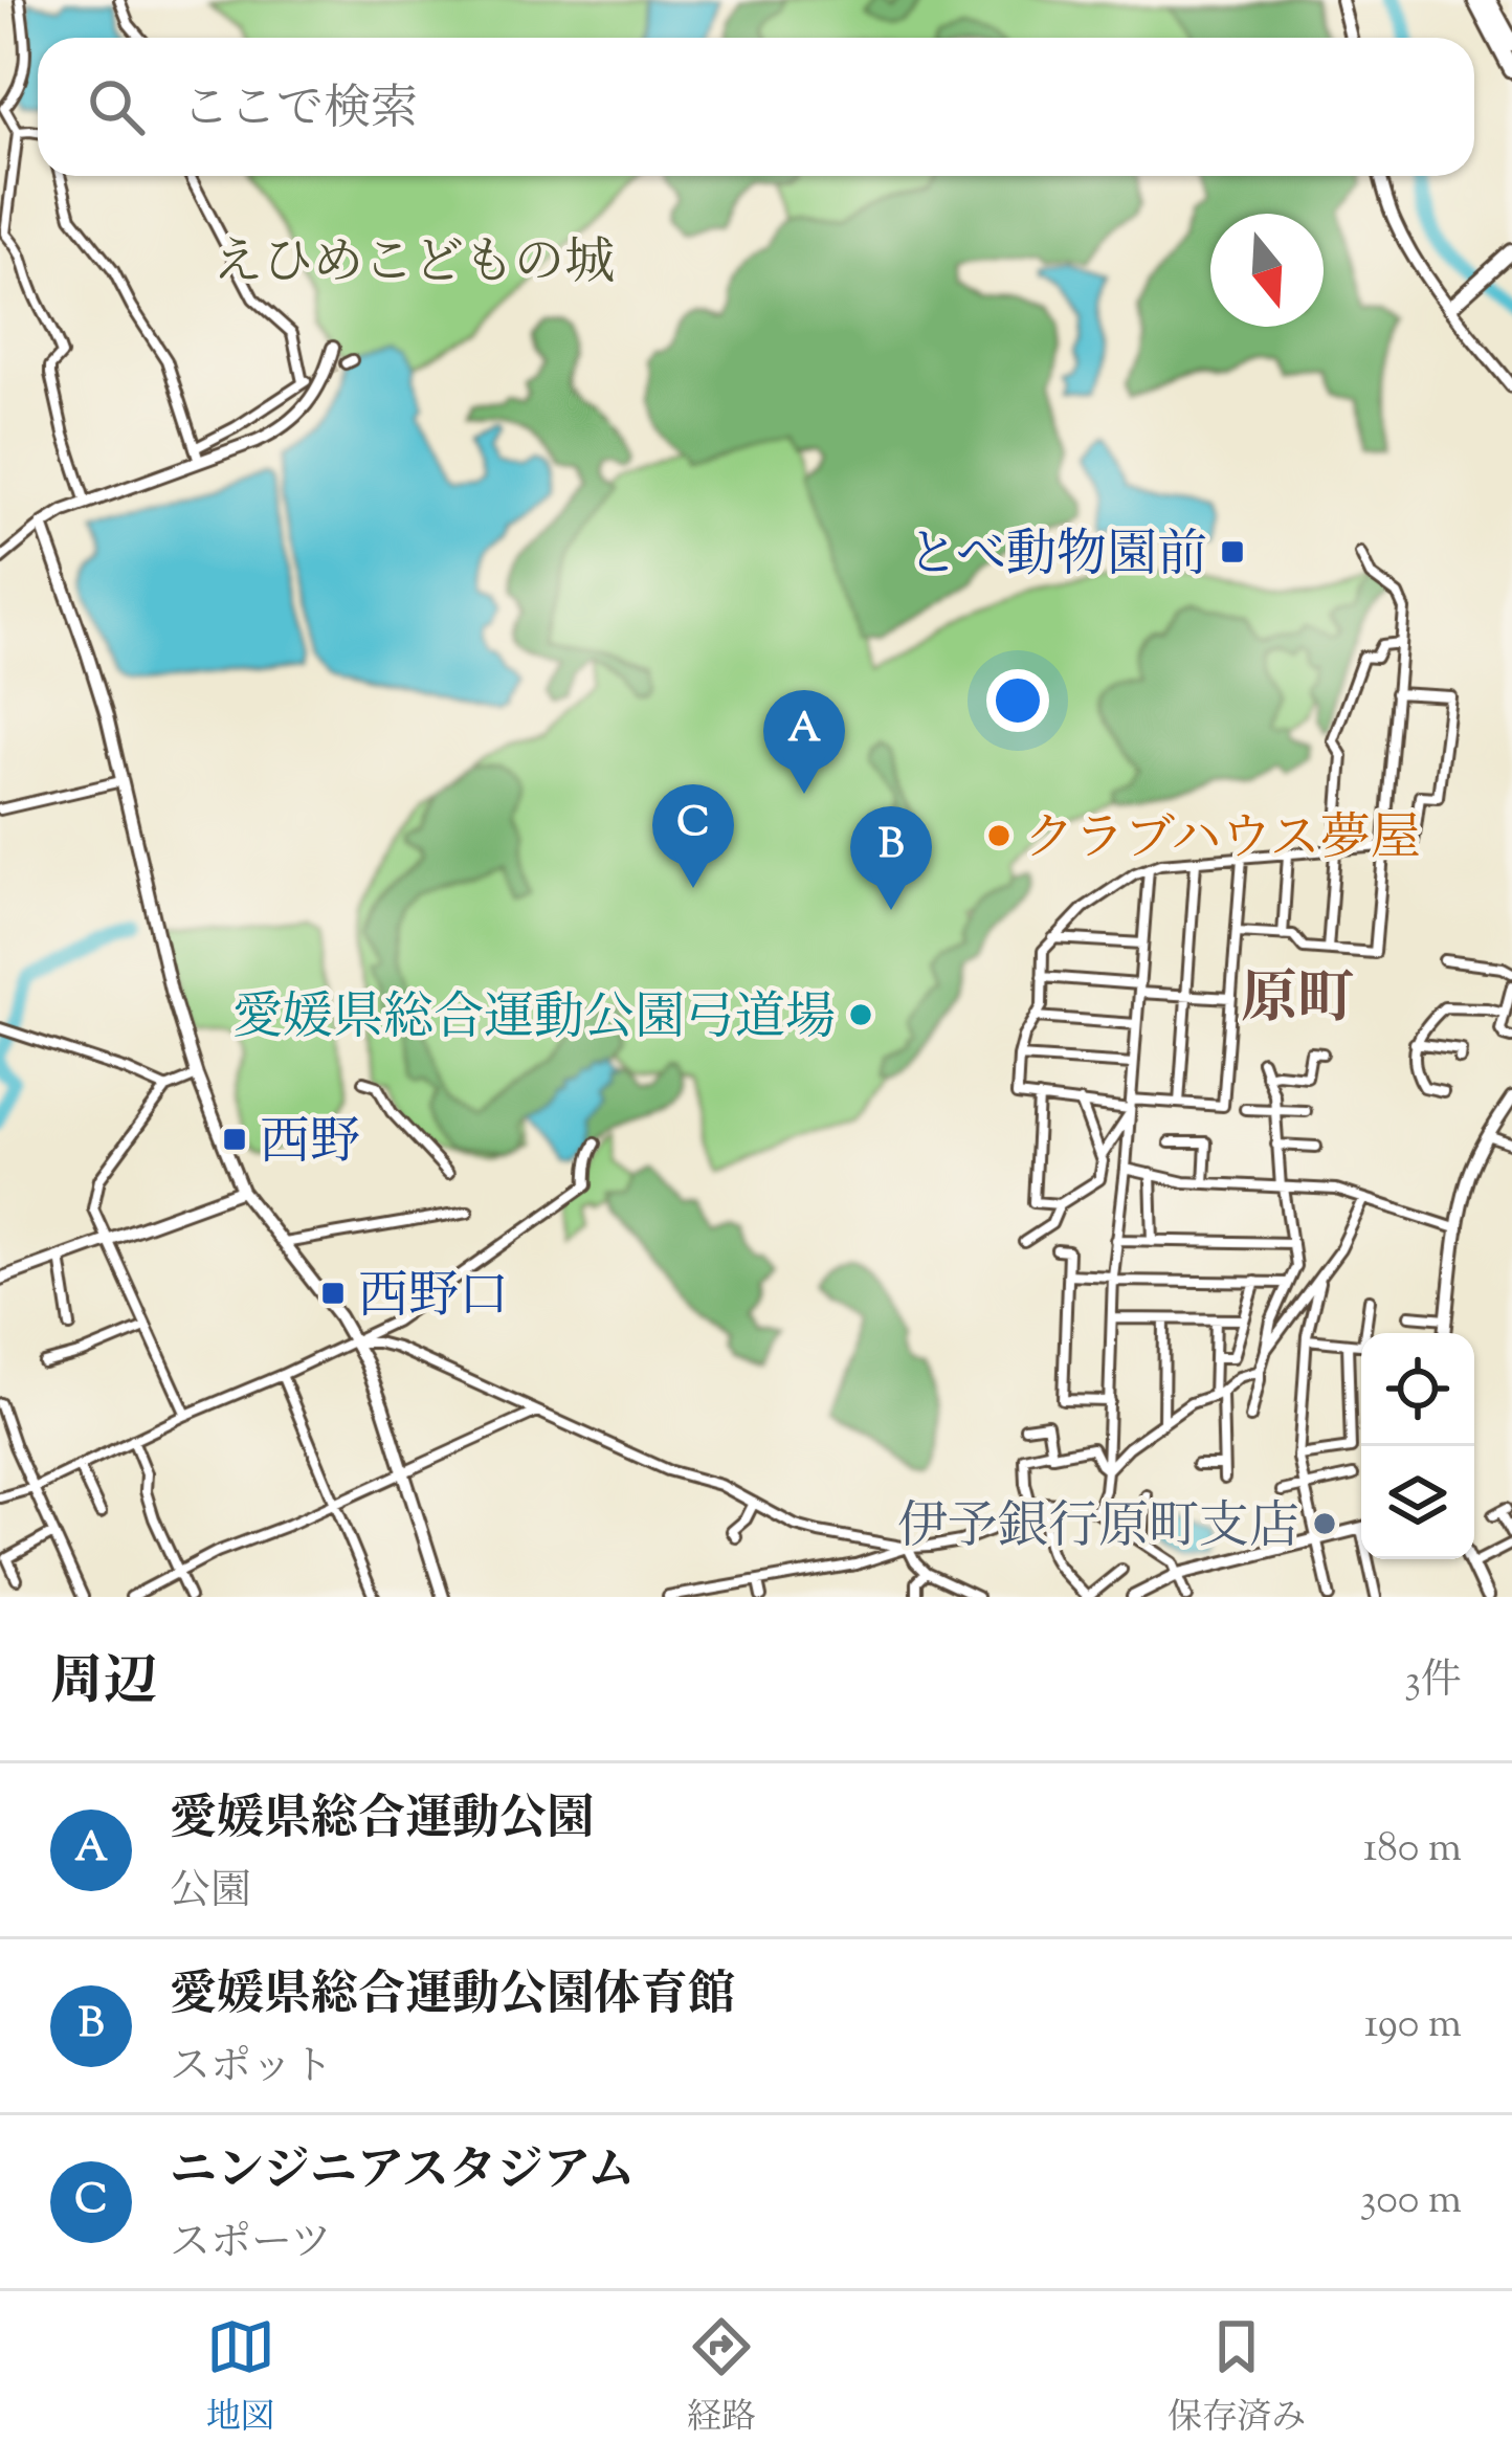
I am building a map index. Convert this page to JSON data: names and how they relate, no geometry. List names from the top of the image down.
{
  "districts": ["原町"],
  "parks": ["えひめこどもの城"],
  "places": {
    "transit": ["とべ動物園前", "西野", "西野口"],
    "other": ["クラブハウス夢屋", "愛媛県総合運動公園弓道場", "伊予銀行原町支店"]
  },
  "north": "bottom",
  "page": {
    "search": "ここで検索",
    "pins": ["A", "C", "B"],
    "heading": ["周辺", "3件"],
    "list": [
      {
        "mark": "A",
        "name": "愛媛県総合運動公園",
        "note": "公園",
        "value": "180 m"
      },
      {
        "mark": "B",
        "name": "愛媛県総合運動公園体育館",
        "note": "スポット",
        "value": "190 m"
      },
      {
        "mark": "C",
        "name": "ニンジニアスタジアム",
        "note": "スポーツ",
        "value": "300 m"
      }
    ],
    "nav": ["地図", "経路", "保存済み"]
  }
}
